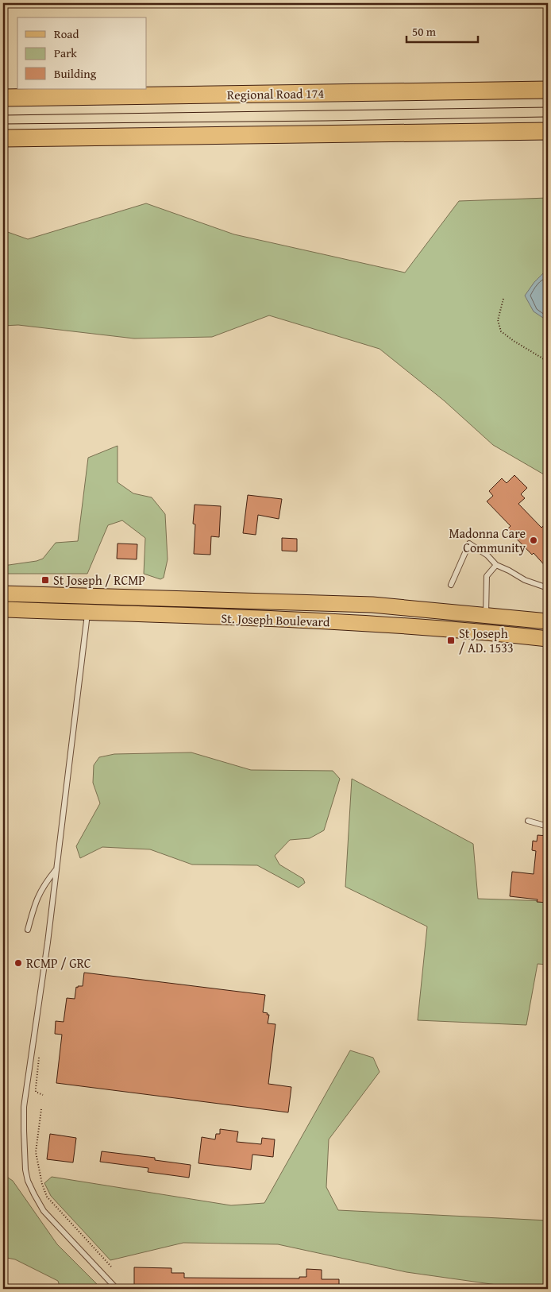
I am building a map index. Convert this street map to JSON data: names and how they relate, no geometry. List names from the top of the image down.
{
  "streets": {
    "highway": ["Regional Road 174"],
    "main road": ["St. Joseph Boulevard"]
  },
  "places": {
    "other": ["Madonna Care Community", "RCMP / GRC"],
    "transit": ["St Joseph / RCMP", "St Joseph / AD. 1533"]
  },
  "legend": ["Road", "Park", "Building"],
  "scale_bar": "50 m"
}
